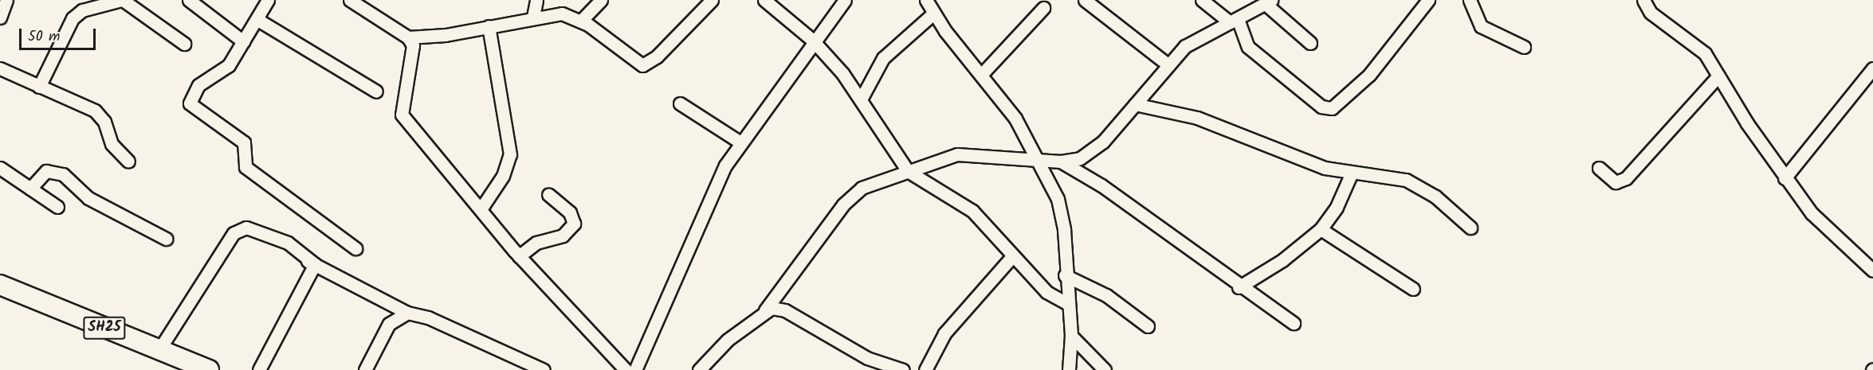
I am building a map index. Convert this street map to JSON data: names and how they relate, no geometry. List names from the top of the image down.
{
  "streets": {
    "main road": ["SH25"]
  },
  "scale_bar": "50 m"
}
